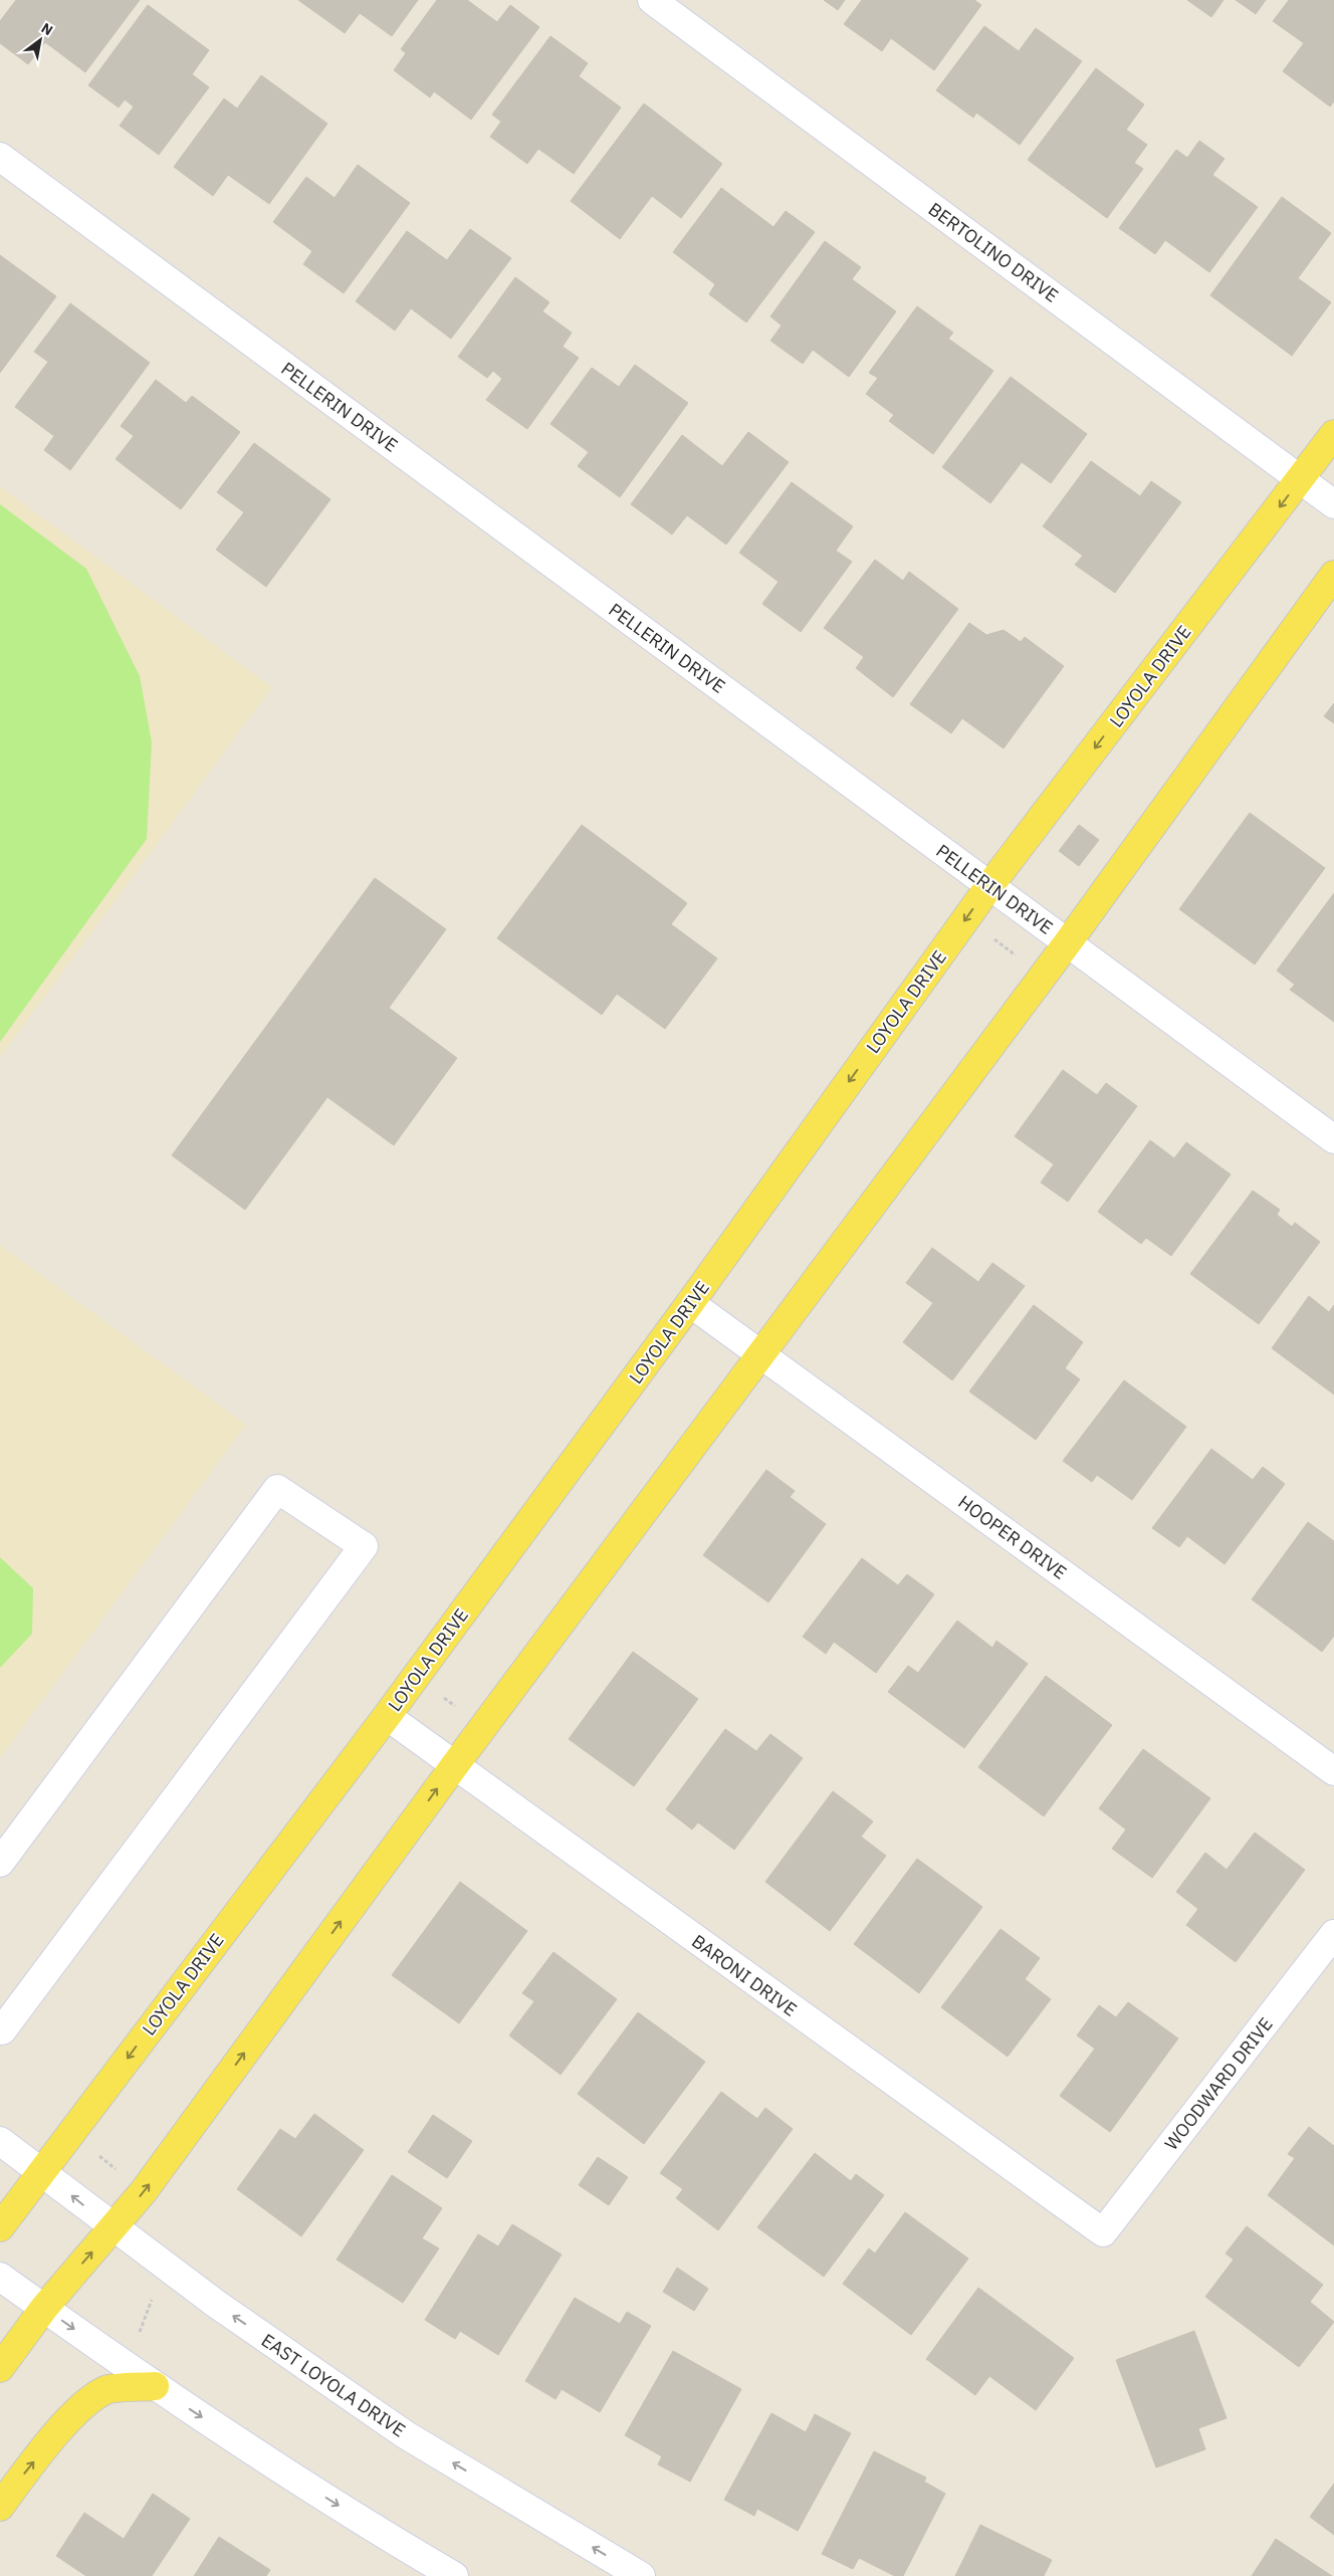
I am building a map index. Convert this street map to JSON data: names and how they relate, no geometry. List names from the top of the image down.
{
  "streets": {
    "main road": ["LOYOLA DRIVE"],
    "street": [
      "BERTOLINO DRIVE",
      "PELLERIN DRIVE",
      "HOOPER DRIVE",
      "BARONI DRIVE",
      "WOODWARD DRIVE",
      "EAST LOYOLA DRIVE"
    ]
  },
  "crossings": [
    ["BERTOLINO DRIVE", "LOYOLA DRIVE"],
    ["PELLERIN DRIVE", "LOYOLA DRIVE"],
    ["LOYOLA DRIVE", "HOOPER DRIVE"],
    ["LOYOLA DRIVE", "BARONI DRIVE"],
    ["LOYOLA DRIVE", "EAST LOYOLA DRIVE"],
    ["BARONI DRIVE", "WOODWARD DRIVE"]
  ],
  "north": "top right"
}
